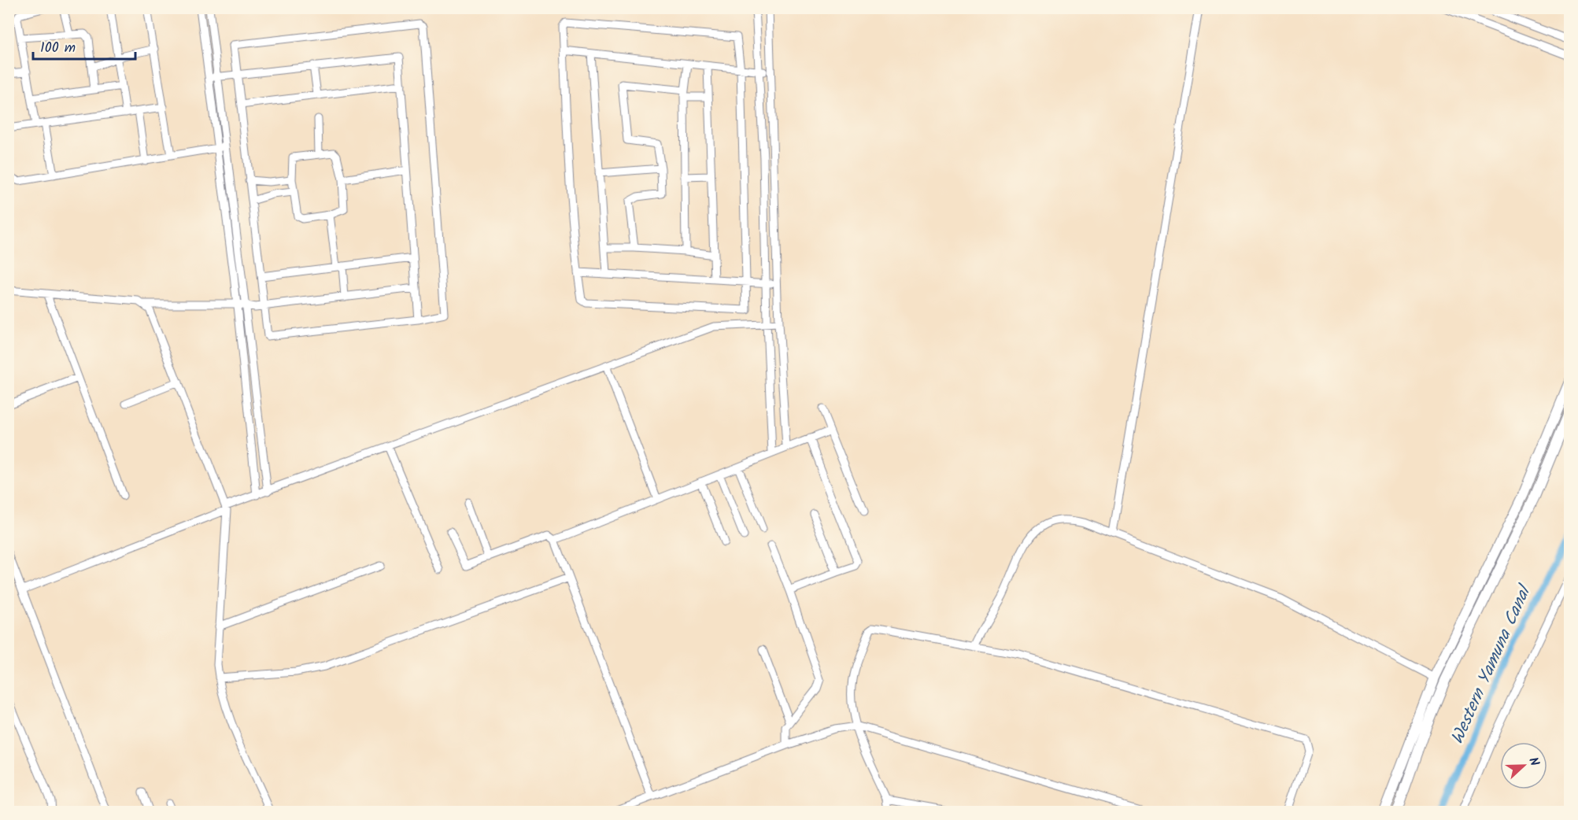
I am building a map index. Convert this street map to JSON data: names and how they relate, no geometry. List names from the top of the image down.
{
  "water": ["Western Yamuna Canal"],
  "scale_bar": "100 m",
  "north": "right"
}
